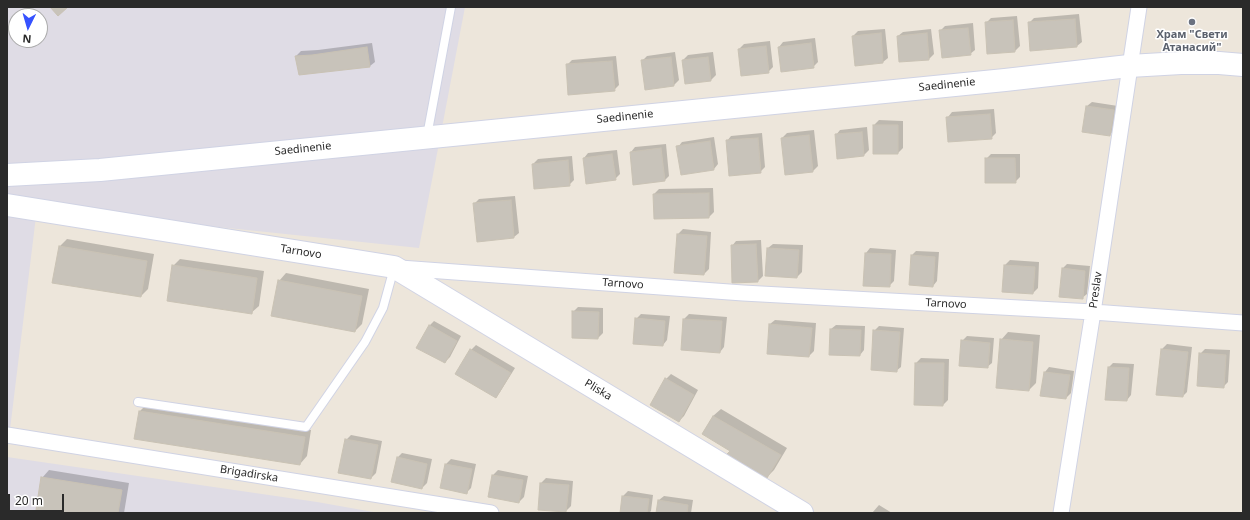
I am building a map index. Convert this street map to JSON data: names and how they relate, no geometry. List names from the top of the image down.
{
  "streets": {
    "street": [
      "Saedinenie",
      "Tarnovo",
      "Preslav",
      "Pliska",
      "Brigadirska"
    ]
  },
  "crossings": [
    ["Saedinenie", "Preslav"],
    ["Tarnovo", "Preslav"],
    ["Tarnovo", "Pliska"]
  ],
  "places": ["Храм \"Свети Атанасий\""],
  "scale_bar": "20 m",
  "north": "bottom"
}
